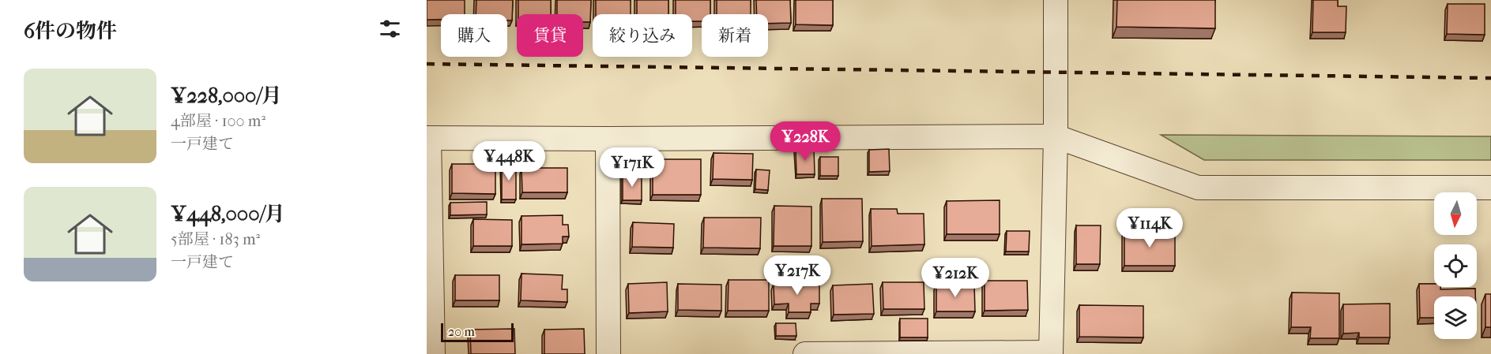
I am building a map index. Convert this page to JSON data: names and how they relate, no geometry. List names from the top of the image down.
{
  "scale_bar": "20 m",
  "north": "bottom",
  "page": {
    "heading": "6件の物件",
    "chip": [
      "購入",
      "賃貸",
      "絞り込み",
      "新着"
    ],
    "list": [
      {
        "name": "¥228,000/月",
        "note": "4部屋 · 100 m² · 一戸建て"
      },
      {
        "name": "¥448,000/月",
        "note": "5部屋 · 183 m² · 一戸建て"
      }
    ],
    "price": [
      "¥228K",
      "¥448K",
      "¥171K",
      "¥114K",
      "¥217K",
      "¥212K"
    ],
    "scale": "20 m"
  }
}
